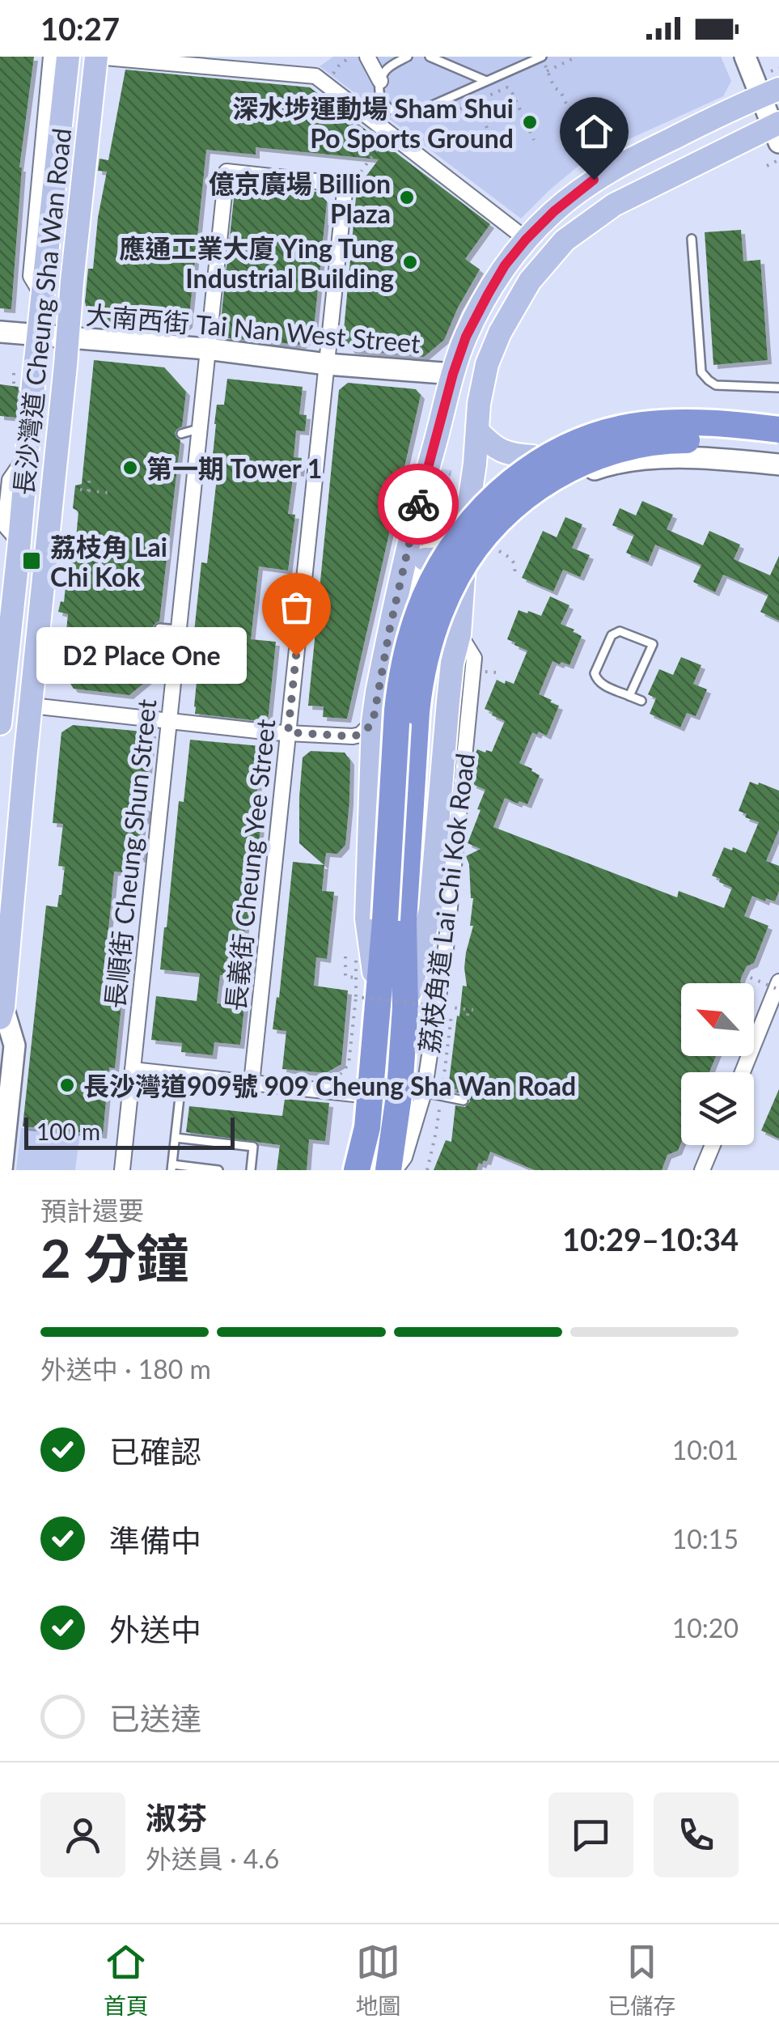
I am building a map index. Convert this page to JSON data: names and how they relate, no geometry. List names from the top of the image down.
{
  "streets": {
    "highway": ["荔枝角道 Lai Chi Kok Road"],
    "main road": ["長沙灣道 Cheung Sha Wan Road"],
    "street": ["大南西街 Tai Nan West Street", "長順街 Cheung Shun Street", "長義街 Cheung Yee Street"]
  },
  "crossings": [
    ["長沙灣道 Cheung Sha Wan Road", "大南西街 Tai Nan West Street"],
    ["大南西街 Tai Nan West Street", "長順街 Cheung Shun Street"],
    ["大南西街 Tai Nan West Street", "長義街 Cheung Yee Street"],
    ["長順街 Cheung Shun Street", "長義街 Cheung Yee Street"]
  ],
  "places": {
    "other": [
      "深水埗運動場 Sham Shui Po Sports Ground",
      "億京廣場 Billion Plaza",
      "應通工業大廈 Ying Tung Industrial Building",
      "第一期 Tower 1",
      "D2 Place One",
      "長沙灣道909號 909 Cheung Sha Wan Road"
    ],
    "transit": ["荔枝角 Lai Chi Kok"]
  },
  "scale_bar": "100 m",
  "north": "top left",
  "page": {
    "status": "10:27",
    "bubble": "D2 Place One",
    "scale": "100 m",
    "heading": ["2 分鐘", "預計還要", "10:29–10:34"],
    "panel": ["淑芬", "外送員 · 4.6"],
    "bar": "外送中 · 180 m",
    "list": [
      ["已確認", "10:01"],
      ["準備中", "10:15"],
      ["外送中", "10:20"],
      "已送達"
    ],
    "tabs": ["首頁", "地圖", "已儲存"]
  }
}
